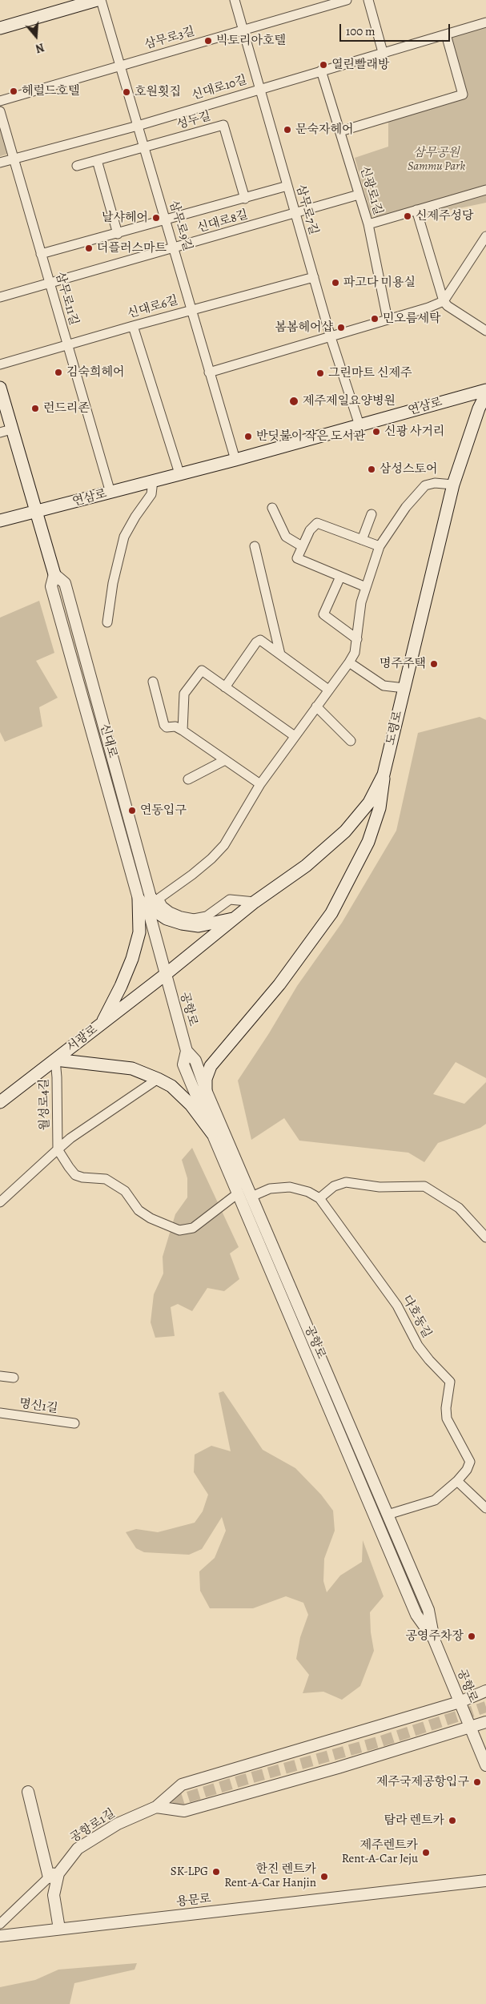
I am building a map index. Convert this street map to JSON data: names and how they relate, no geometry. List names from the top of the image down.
{
  "streets": {
    "main road": [
      "연삼로",
      "도령로",
      "신대로",
      "서광로"
    ],
    "street": [
      "삼무로3길",
      "신대로10길",
      "성두길",
      "신광로1길",
      "삼무로7길",
      "신대로8길",
      "삼무로9길",
      "삼무로11길",
      "신대로6길",
      "공항로",
      "월성로4길",
      "다호동길",
      "명신1길",
      "공항로1길",
      "용문로"
    ]
  },
  "crossings": [
    ["삼무로3길", "삼무로7길"],
    ["삼무로3길", "삼무로9길"],
    ["신대로10길", "신광로1길"],
    ["신대로10길", "삼무로7길"],
    ["신대로10길", "삼무로9길"],
    ["신대로10길", "삼무로11길"],
    ["성두길", "삼무로9길"],
    ["신광로1길", "신대로8길"],
    ["삼무로7길", "신대로8길"],
    ["삼무로7길", "신대로6길"],
    ["삼무로7길", "연삼로"],
    ["신대로8길", "삼무로9길"],
    ["신대로8길", "삼무로11길"],
    ["삼무로9길", "신대로6길"],
    ["삼무로9길", "연삼로"],
    ["삼무로11길", "신대로6길"],
    ["삼무로11길", "연삼로"],
    ["연삼로", "신대로"],
    ["도령로", "신대로"],
    ["도령로", "공항로"],
    ["도령로", "서광로"],
    ["신대로", "공항로"],
    ["신대로", "서광로"],
    ["공항로", "서광로"],
    ["공항로", "다호동길"],
    ["공항로", "공항로1길"],
    ["서광로", "월성로4길"],
    ["공항로1길", "용문로"]
  ],
  "parks": ["삼무공원 Sammu Park"],
  "places": [
    "빅토리아호텔",
    "열린빨래방",
    "헤럴드호텔",
    "호원횟집",
    "문숙자헤어",
    "신제주성당",
    "날샤헤어",
    "더플러스마트",
    "파고다 미용실",
    "민오름세탁",
    "봄봄헤어샵",
    "김숙희헤어",
    "그린마트 신제주",
    "제주제일요양병원",
    "런드리존",
    "신광 사거리",
    "반딧불이 작은 도서관",
    "삼성스토어",
    "명주주택",
    "연동입구",
    "공영주차장",
    "제주국제공항입구",
    "탐라 렌트카",
    "제주렌트카 Rent-A-Car Jeju",
    "SK-LPG",
    "한진 렌트카 Rent-A-Car Hanjin"
  ],
  "scale_bar": "100 m",
  "north": "bottom"
}
